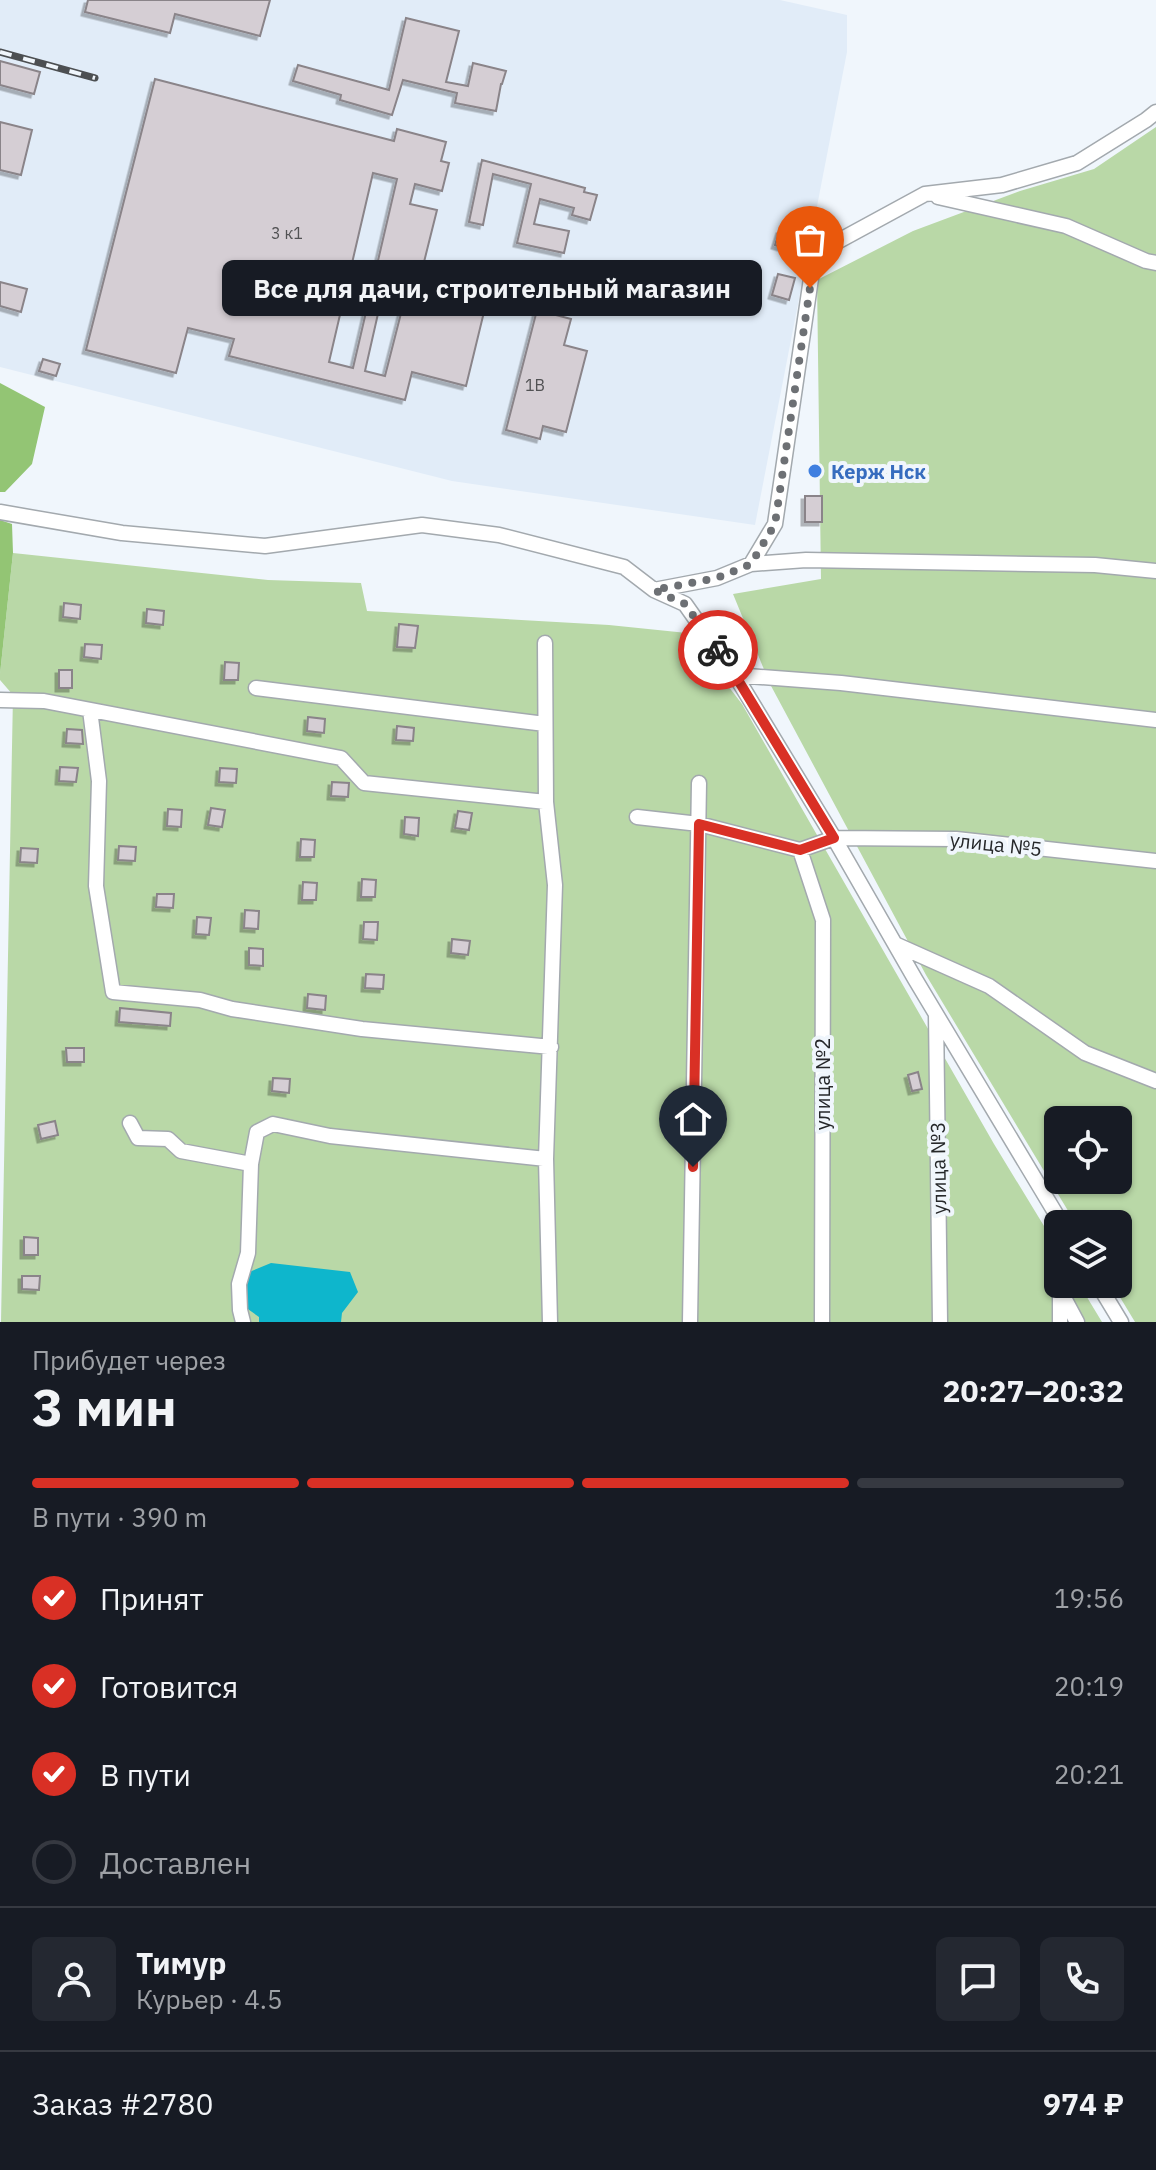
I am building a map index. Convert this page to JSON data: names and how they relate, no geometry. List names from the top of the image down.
{
  "streets": {
    "street": ["улица №5", "улица №2", "улица №3"]
  },
  "crossings": [
    ["улица №5", "улица №2"]
  ],
  "places": ["Все для дачи, строительный магазин", "Керж Нск"],
  "house_numbers": ["3 к1", "1В"],
  "page": {
    "bubble": "Все для дачи, строительный магазин",
    "heading": ["3 мин", "Прибудет через", "20:27–20:32"],
    "panel": [
      "Тимур",
      "Курьер · 4.5",
      "Заказ #2780",
      "974 ₽"
    ],
    "bar": "В пути · 390 m",
    "list": [
      ["Принят", "19:56"],
      ["Готовится", "20:19"],
      ["В пути", "20:21"],
      "Доставлен"
    ]
  }
}
